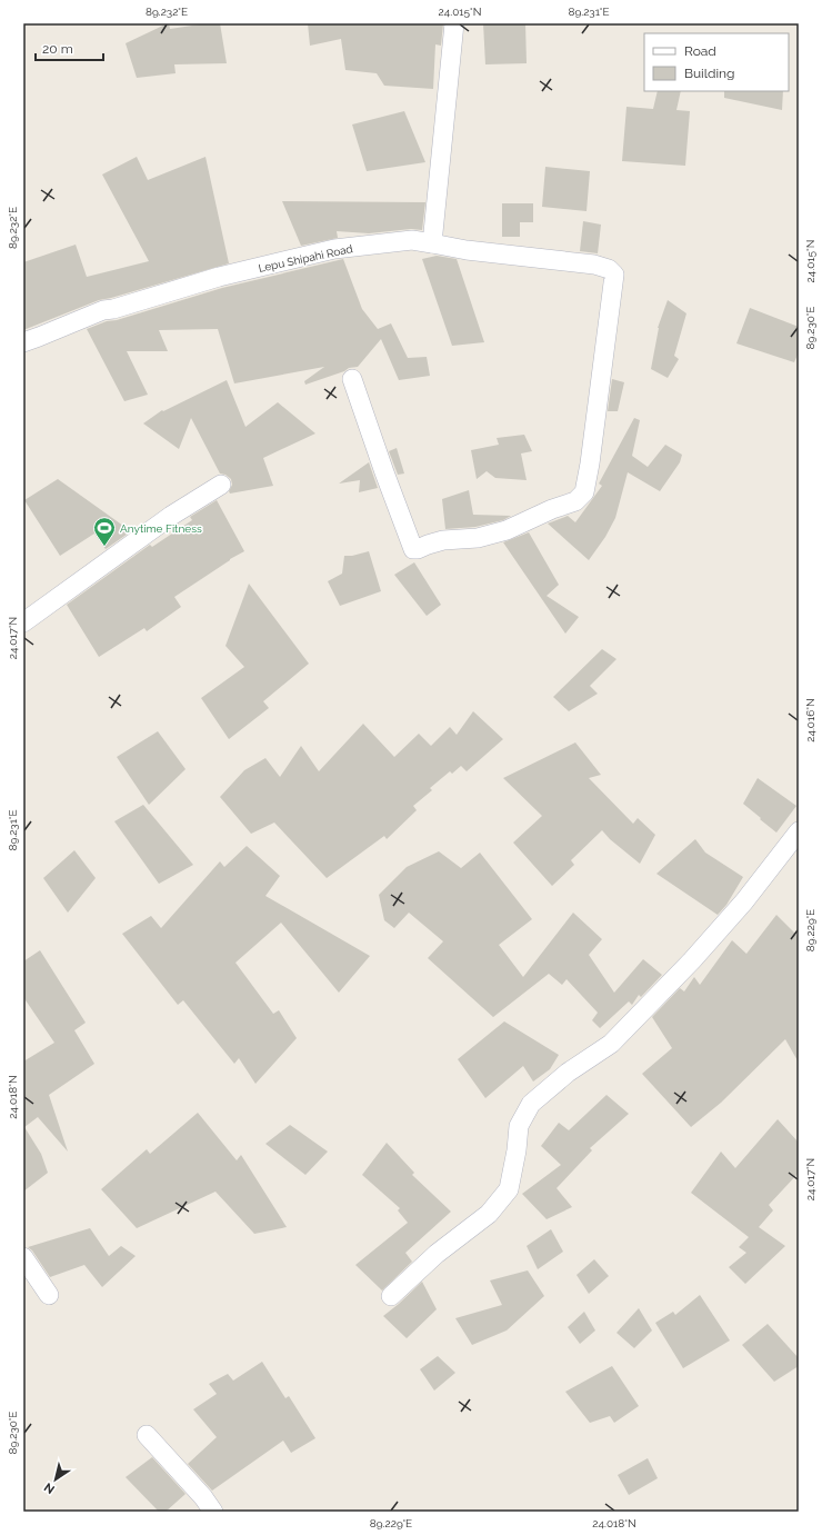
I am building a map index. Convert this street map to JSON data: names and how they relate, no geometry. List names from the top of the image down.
{
  "streets": {
    "street": ["Lepu Shipahi Road"]
  },
  "places": {
    "sports": ["Anytime Fitness"]
  },
  "legend": ["Road", "Building"],
  "scale_bar": "20 m",
  "north": "bottom left",
  "coordinates": [
    "89.232°E",
    "24.015°N",
    "89.231°E",
    "89.230°E",
    "24.017°N",
    "24.016°N",
    "89.229°E",
    "24.018°N"
  ]
}
